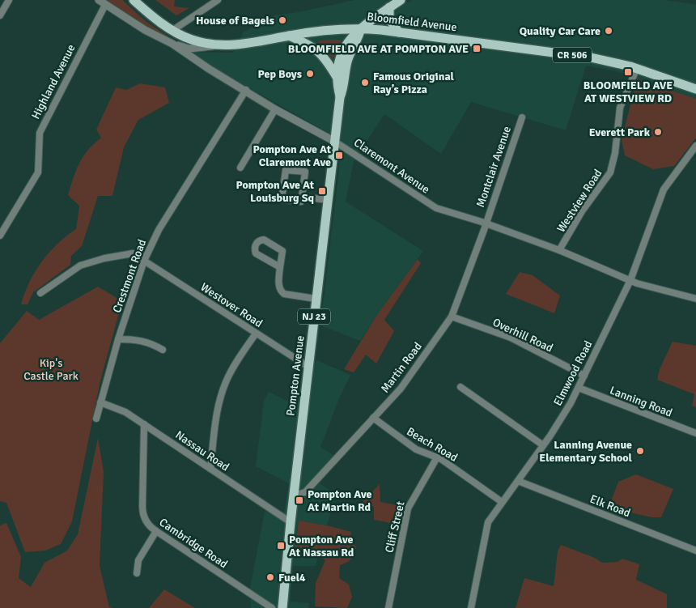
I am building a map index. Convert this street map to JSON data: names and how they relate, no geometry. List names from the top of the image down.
{
  "streets": {
    "main road": [
      "Bloomfield Avenue",
      "CR 506",
      "NJ 23",
      "Pompton Avenue"
    ],
    "street": [
      "Highland Avenue",
      "Claremont Avenue",
      "Montclair Avenue",
      "Westview Road",
      "Crestmont Road",
      "Westover Road",
      "Overhill Road",
      "Martin Road",
      "Elmwood Road",
      "Lanning Road",
      "Beach Road",
      "Nassau Road",
      "Elk Road",
      "Cliff Street",
      "Cambridge Road"
    ]
  },
  "crossings": [
    ["Bloomfield Avenue", "Westview Road"],
    ["Bloomfield Avenue", "Pompton Avenue"],
    ["Highland Avenue", "Claremont Avenue"],
    ["Claremont Avenue", "Montclair Avenue"],
    ["Claremont Avenue", "Westview Road"],
    ["Claremont Avenue", "Crestmont Road"],
    ["Claremont Avenue", "Martin Road"],
    ["Claremont Avenue", "Elmwood Road"],
    ["Claremont Avenue", "Pompton Avenue"],
    ["Montclair Avenue", "Martin Road"],
    ["Crestmont Road", "Westover Road"],
    ["Crestmont Road", "Nassau Road"],
    ["Westover Road", "Pompton Avenue"],
    ["Overhill Road", "Martin Road"],
    ["Overhill Road", "Elmwood Road"],
    ["Martin Road", "Pompton Avenue"],
    ["Martin Road", "Beach Road"],
    ["Elmwood Road", "Lanning Road"],
    ["Elmwood Road", "Beach Road"],
    ["Elmwood Road", "Elk Road"],
    ["Pompton Avenue", "Nassau Road"],
    ["Beach Road", "Cliff Street"],
    ["Nassau Road", "Cambridge Road"]
  ],
  "parks": ["Kip's Castle Park"],
  "places": {
    "other": [
      "House of Bagels",
      "Quality Car Care",
      "Pep Boys",
      "Famous Original Ray’s Pizza",
      "Everett Park",
      "Lanning Avenue Elementary School",
      "Fuel4"
    ],
    "transit": [
      "BLOOMFIELD AVE AT POMPTON AVE",
      "BLOOMFIELD AVE AT WESTVIEW RD",
      "Pompton Ave At Claremont Ave",
      "Pompton Ave At Louisburg Sq",
      "Pompton Ave At Martin Rd",
      "Pompton Ave At Nassau Rd"
    ]
  }
}
